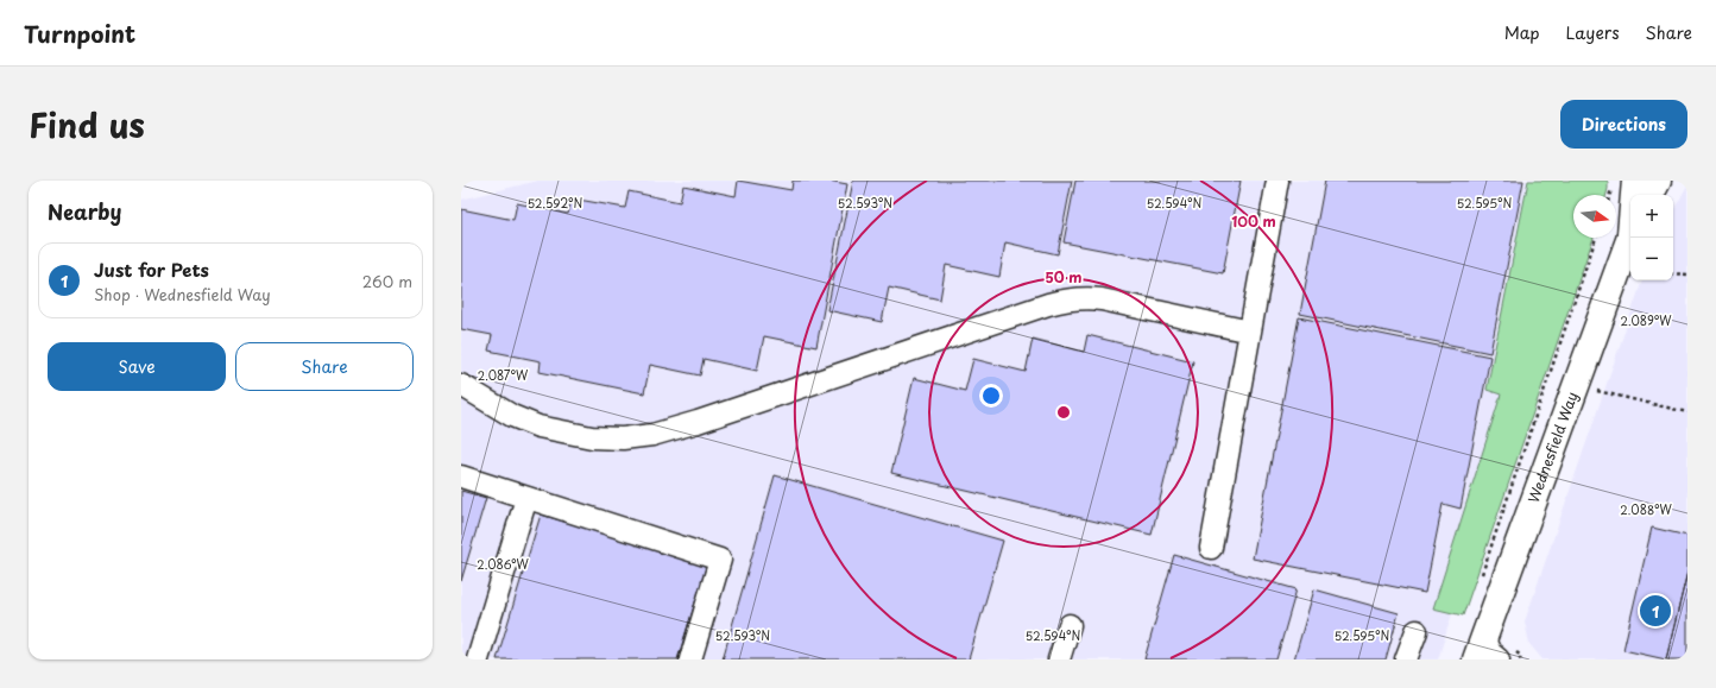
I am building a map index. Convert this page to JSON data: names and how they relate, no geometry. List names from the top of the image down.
{
  "streets": {
    "main road": ["Wednesfield Way"]
  },
  "north": "right",
  "page": {
    "header": "Turnpoint",
    "nav": ["Map", "Layers", "Share"],
    "title": "Find us",
    "buttons": [
      "Directions",
      ["Save", "Share"]
    ],
    "heading": "Nearby",
    "map_buttons": ["+", "−"],
    "list": [
      {
        "mark": "1",
        "name": "Just for Pets",
        "note": "Shop · Wednesfield Way",
        "value": "260 m"
      }
    ],
    "pins": "1"
  },
  "coordinates": [
    "52.592°N",
    "52.593°N",
    "52.594°N",
    "52.595°N",
    "2.089°W",
    "2.087°W",
    "2.088°W",
    "2.086°W"
  ],
  "rings": ["100 m", "50 m"]
}
